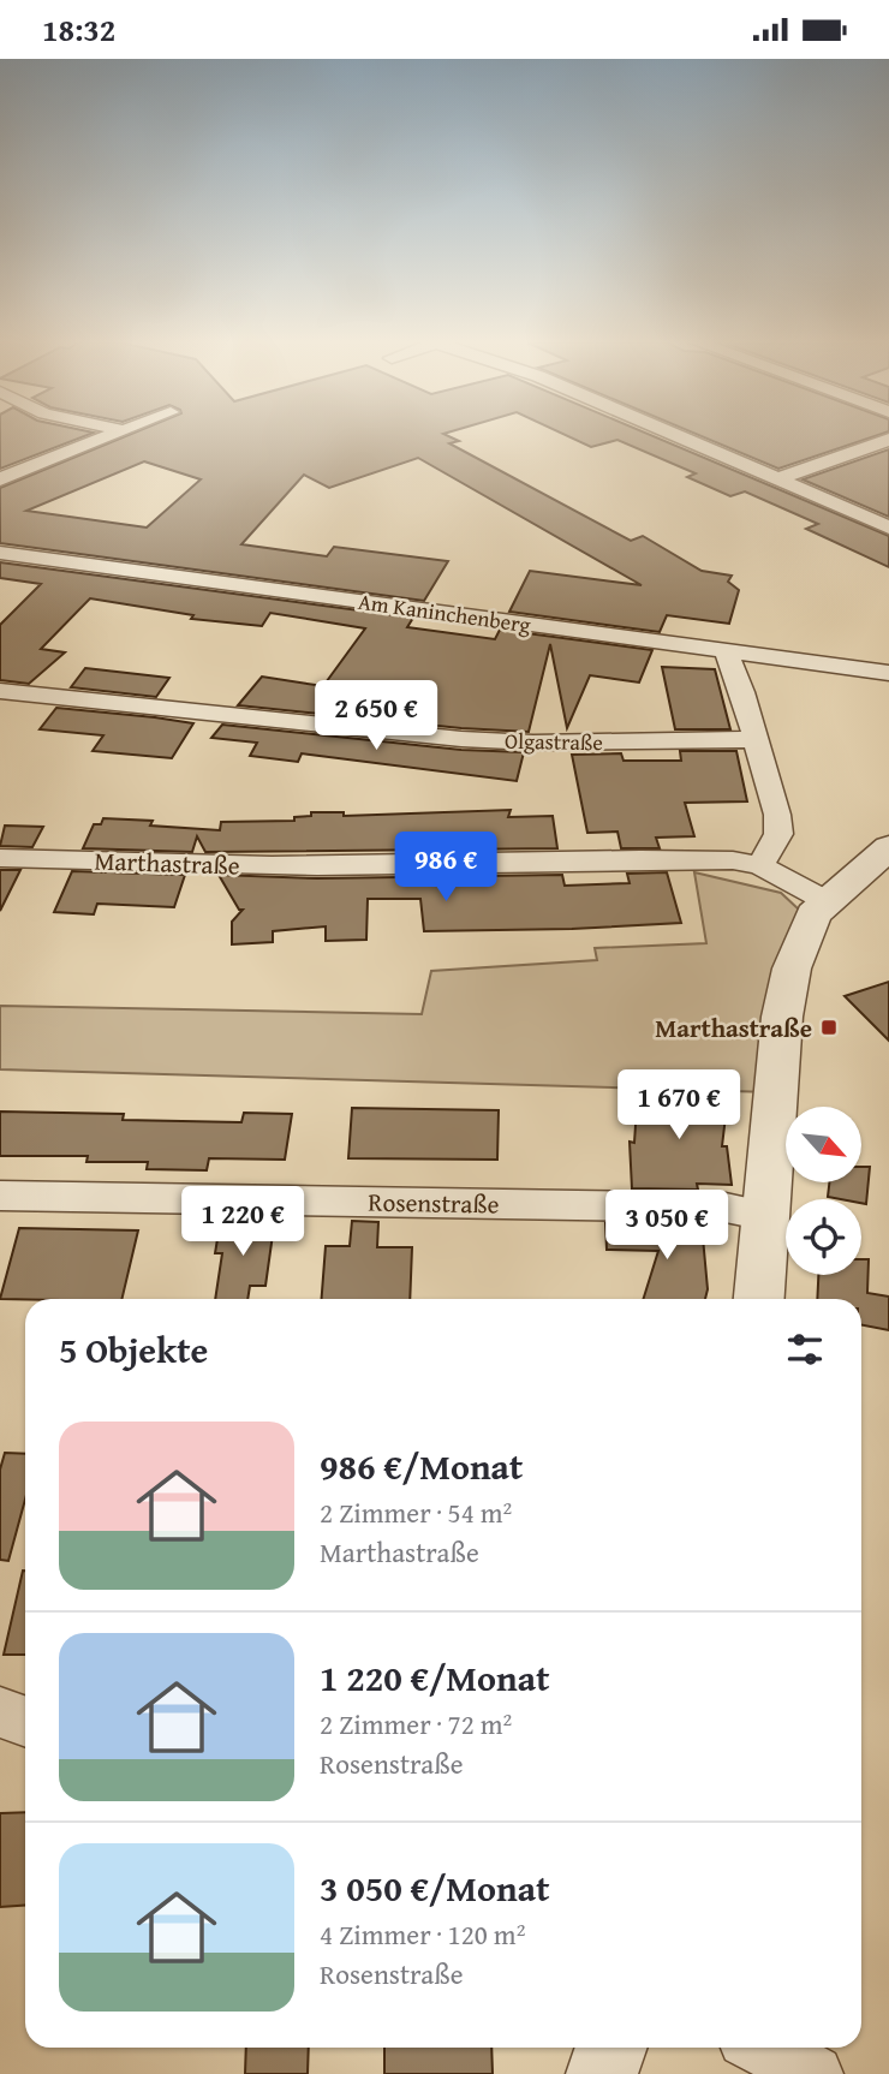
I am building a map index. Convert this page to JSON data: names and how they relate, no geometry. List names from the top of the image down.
{
  "streets": {
    "street": [
      "Am Kaninchenberg",
      "Olgastraße",
      "Marthastraße",
      "Rosenstraße"
    ]
  },
  "places": {
    "transit": ["Marthastraße"]
  },
  "north": "bottom right",
  "page": {
    "status": "18:32",
    "price": [
      "2 650 €",
      "986 €",
      "1 670 €",
      "1 220 €",
      "3 050 €"
    ],
    "heading": "5 Objekte",
    "list": [
      {
        "name": "986 €/Monat",
        "note": "2 Zimmer · 54 m² · Marthastraße"
      },
      {
        "name": "1 220 €/Monat",
        "note": "2 Zimmer · 72 m² · Rosenstraße"
      },
      {
        "name": "3 050 €/Monat",
        "note": "4 Zimmer · 120 m² · Rosenstraße"
      }
    ]
  }
}
